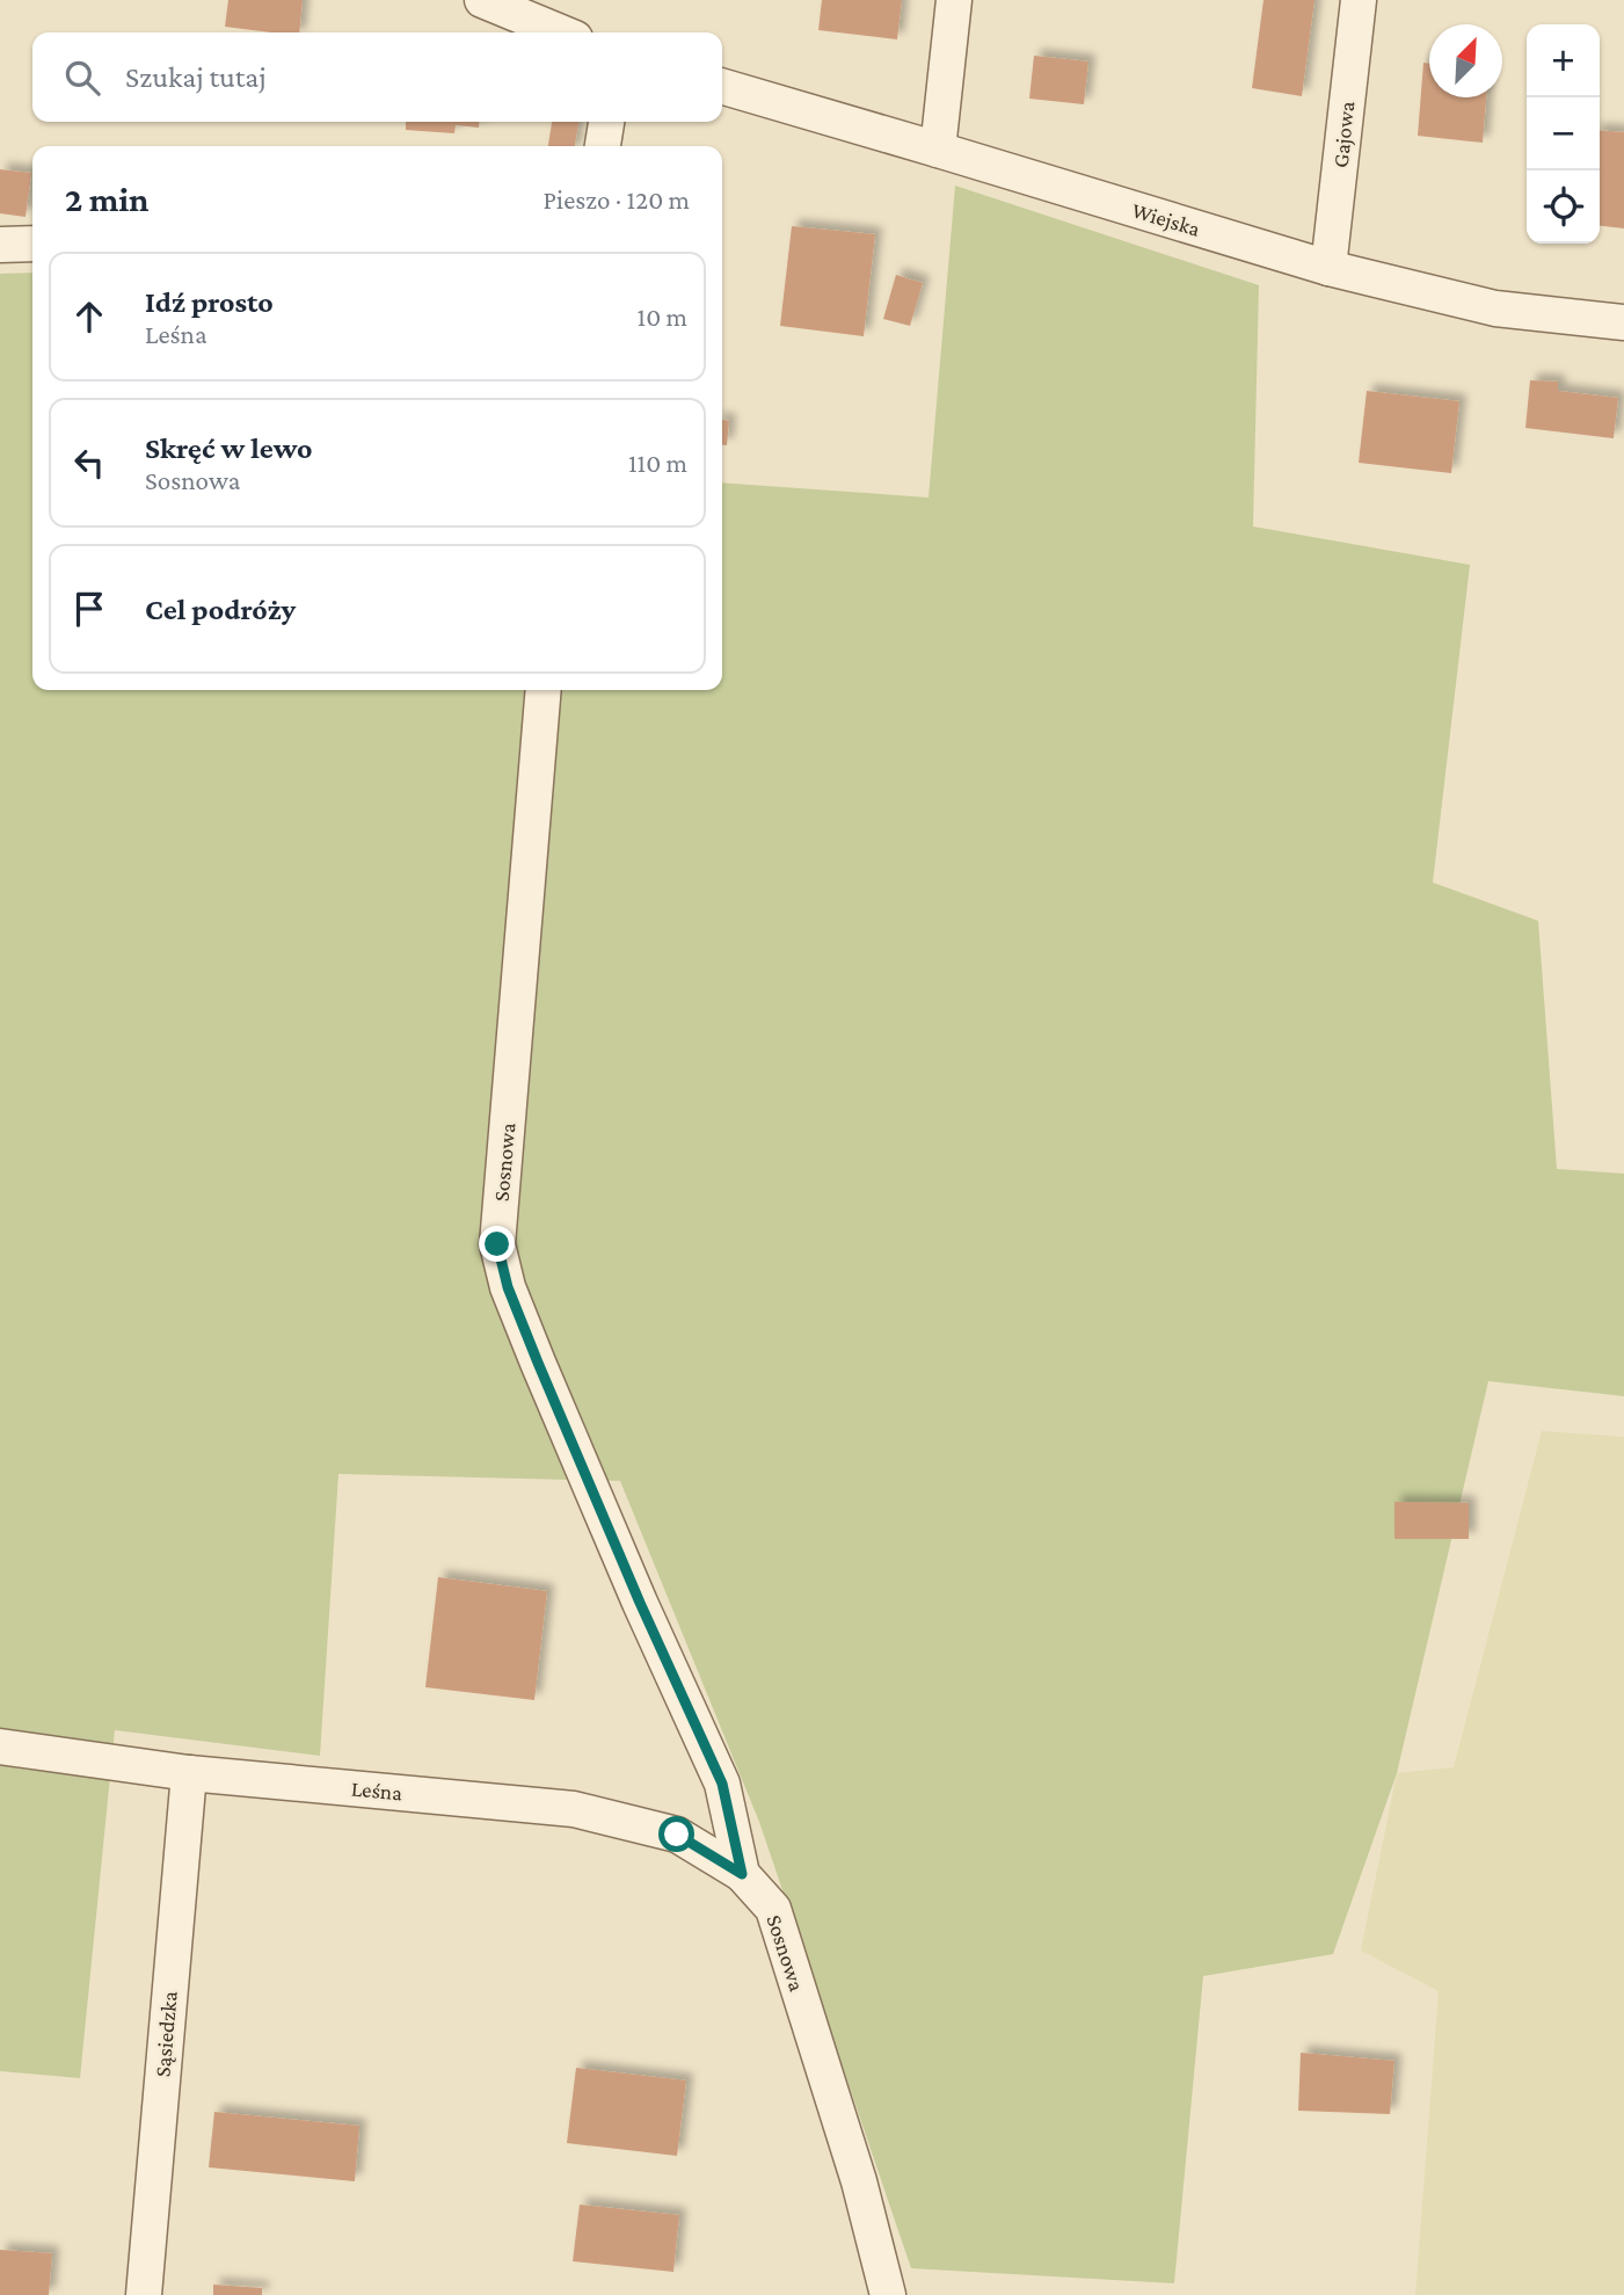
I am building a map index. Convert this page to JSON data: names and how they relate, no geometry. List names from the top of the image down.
{
  "streets": {
    "street": [
      "Gajowa",
      "Wiejska",
      "Sosnowa",
      "Leśna",
      "Sąsiedzka"
    ]
  },
  "crossings": [
    ["Gajowa", "Wiejska"],
    ["Sosnowa", "Leśna"],
    ["Leśna", "Sąsiedzka"]
  ],
  "north": "top right",
  "page": {
    "map_buttons": ["+", "−"],
    "search": "Szukaj tutaj",
    "heading": ["2 min", "Pieszo · 120 m"],
    "list": [
      ["Idź prosto", "Leśna", "10 m"],
      ["Skręć w lewo", "Sosnowa", "110 m"],
      "Cel podróży"
    ]
  }
}
